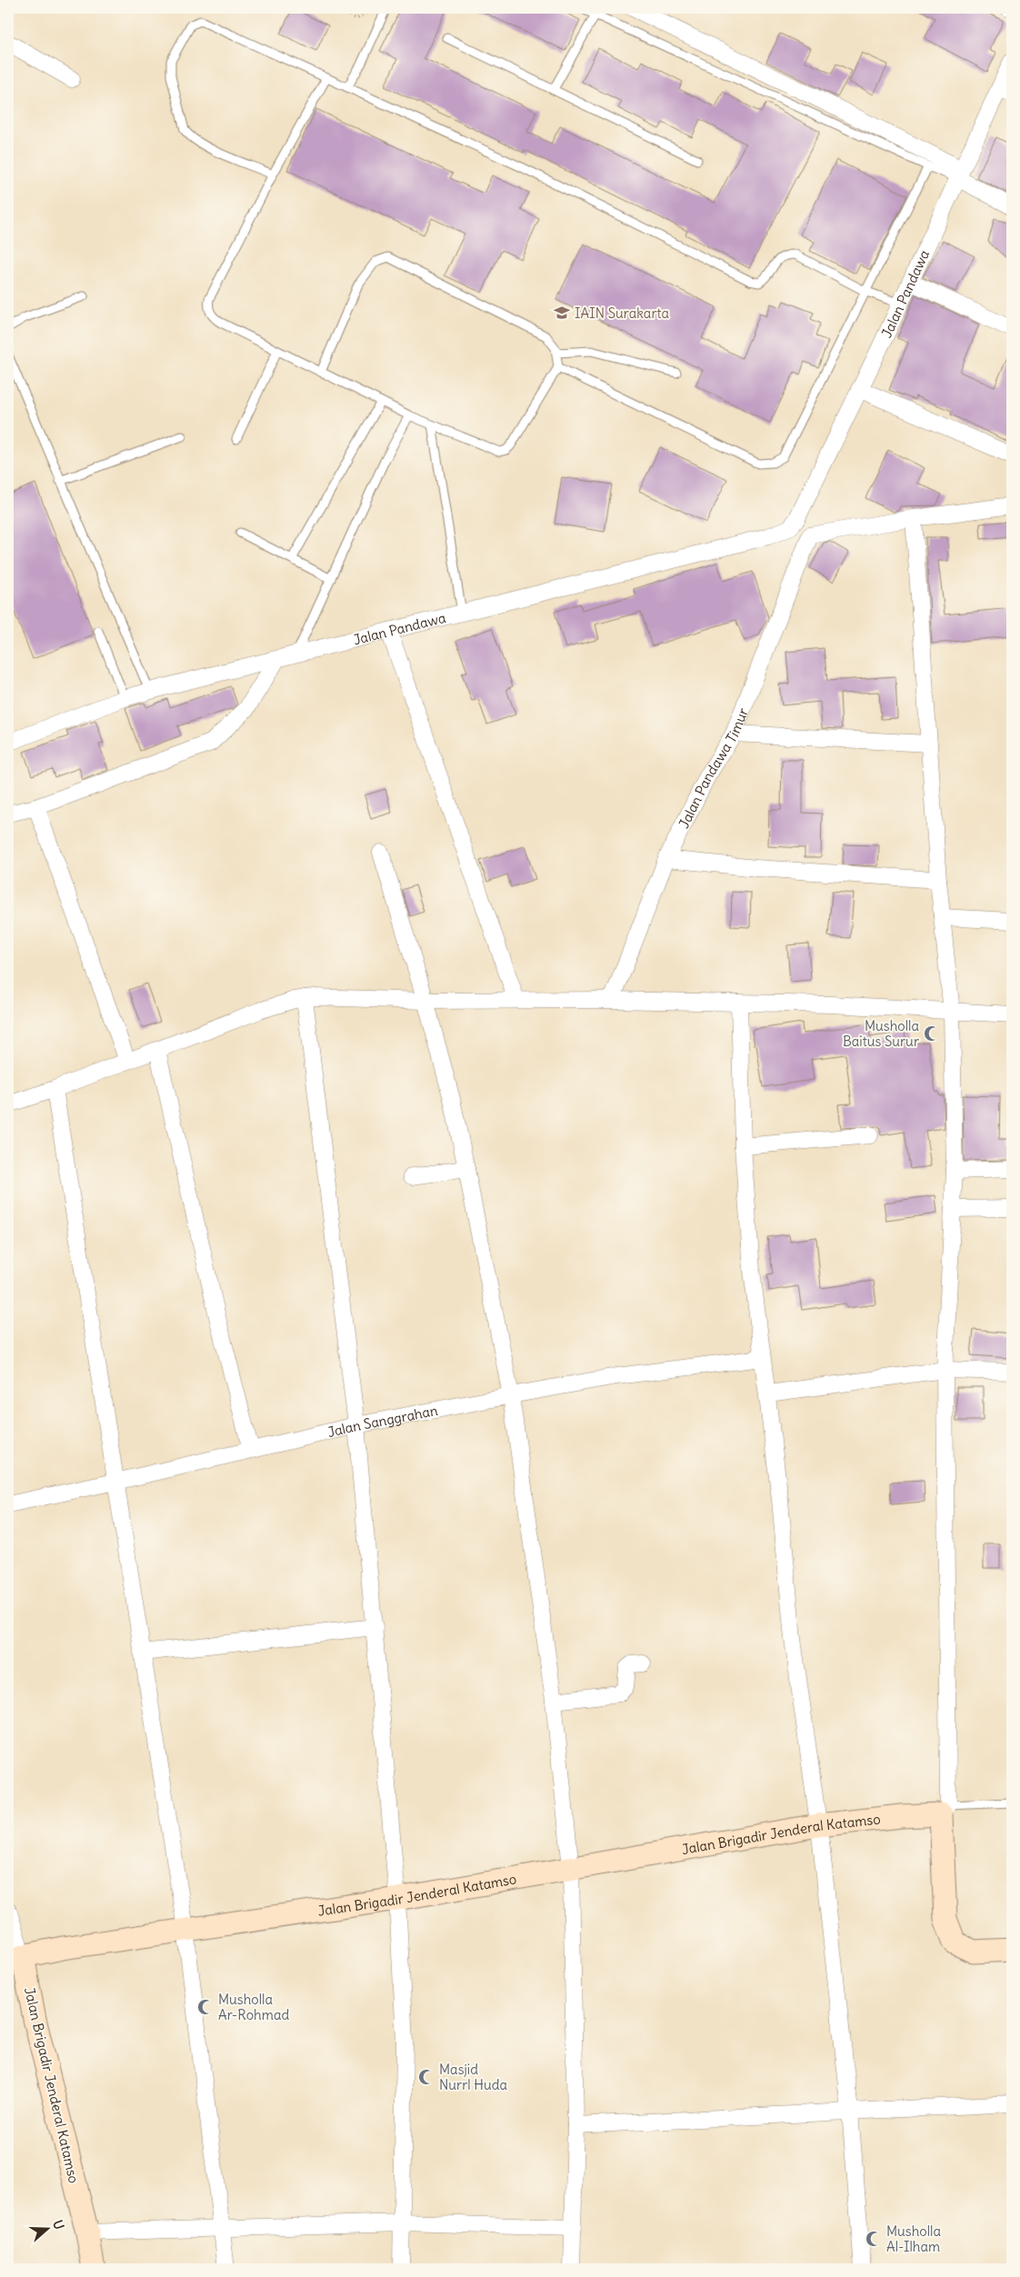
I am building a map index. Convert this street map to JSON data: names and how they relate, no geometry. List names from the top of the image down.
{
  "streets": {
    "main road": ["Jalan Brigadir Jenderal Katamso"],
    "street": ["Jalan Pandawa", "Jalan Pandawa Timur", "Jalan Sanggrahan"]
  },
  "places": {
    "school or university": ["IAIN Surakarta"],
    "mosque": [
      "Musholla Baitus Surur",
      "Musholla Ar-Rohmad",
      "Masjid Nurrl Huda",
      "Musholla Al-Ilham"
    ]
  },
  "north": "right"
}
